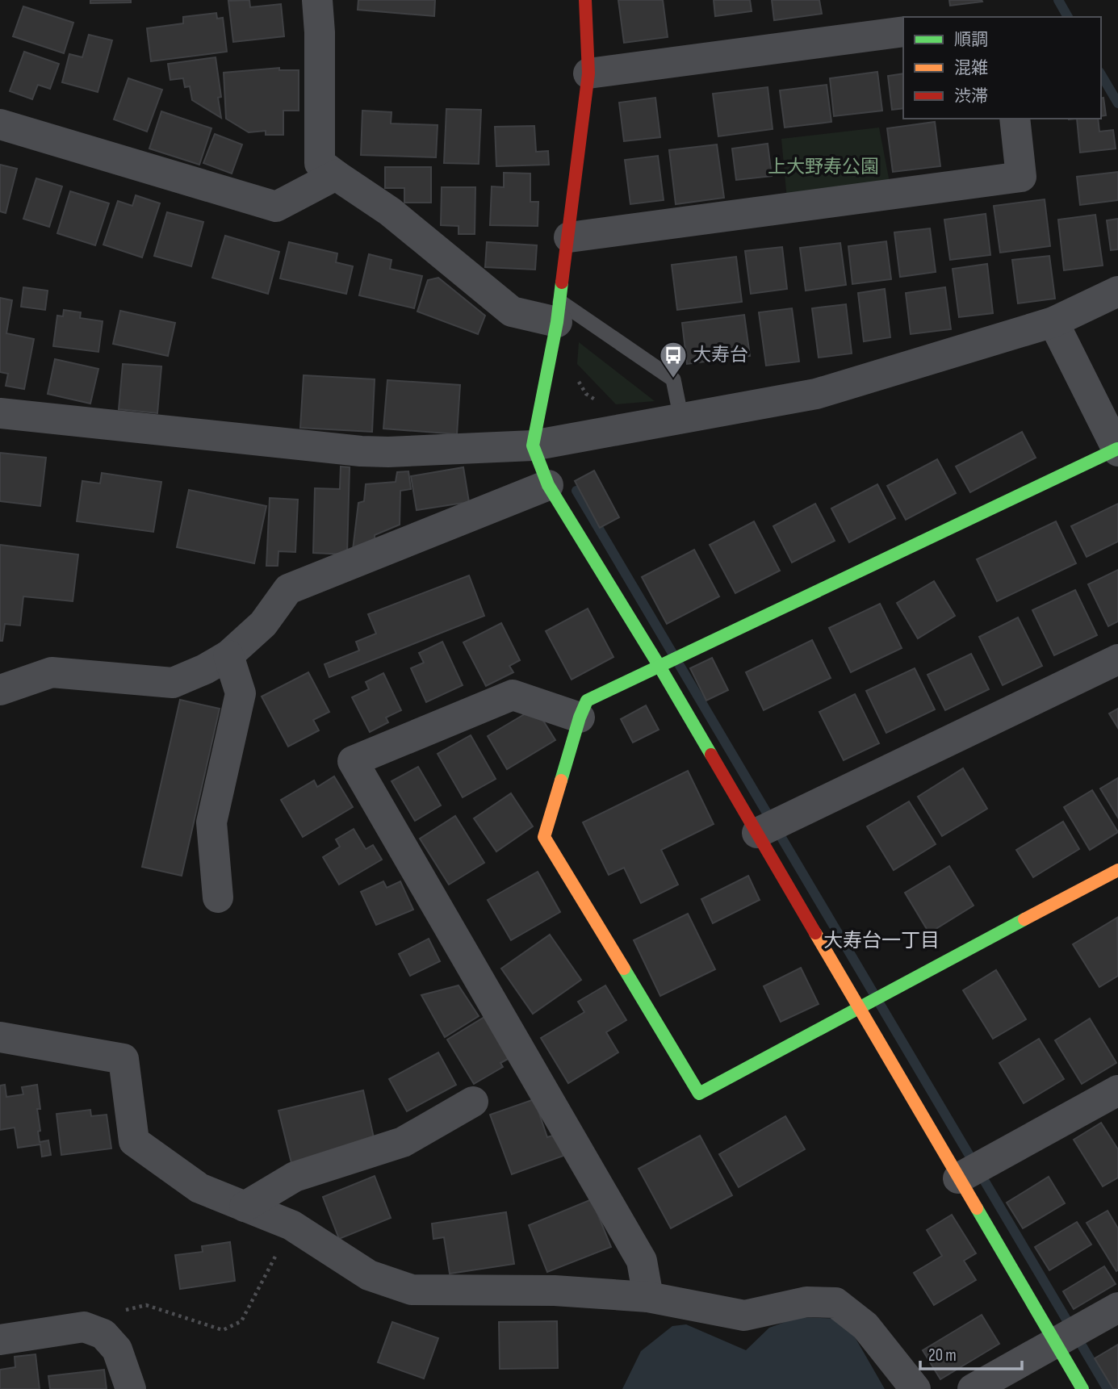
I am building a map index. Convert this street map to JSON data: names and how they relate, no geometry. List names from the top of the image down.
{
  "districts": ["大寿台一丁目"],
  "parks": ["上大野寿公園"],
  "places": {
    "bus stop": ["大寿台"]
  },
  "legend": ["順調", "混雑", "渋滞"],
  "scale_bar": "20 m"
}
